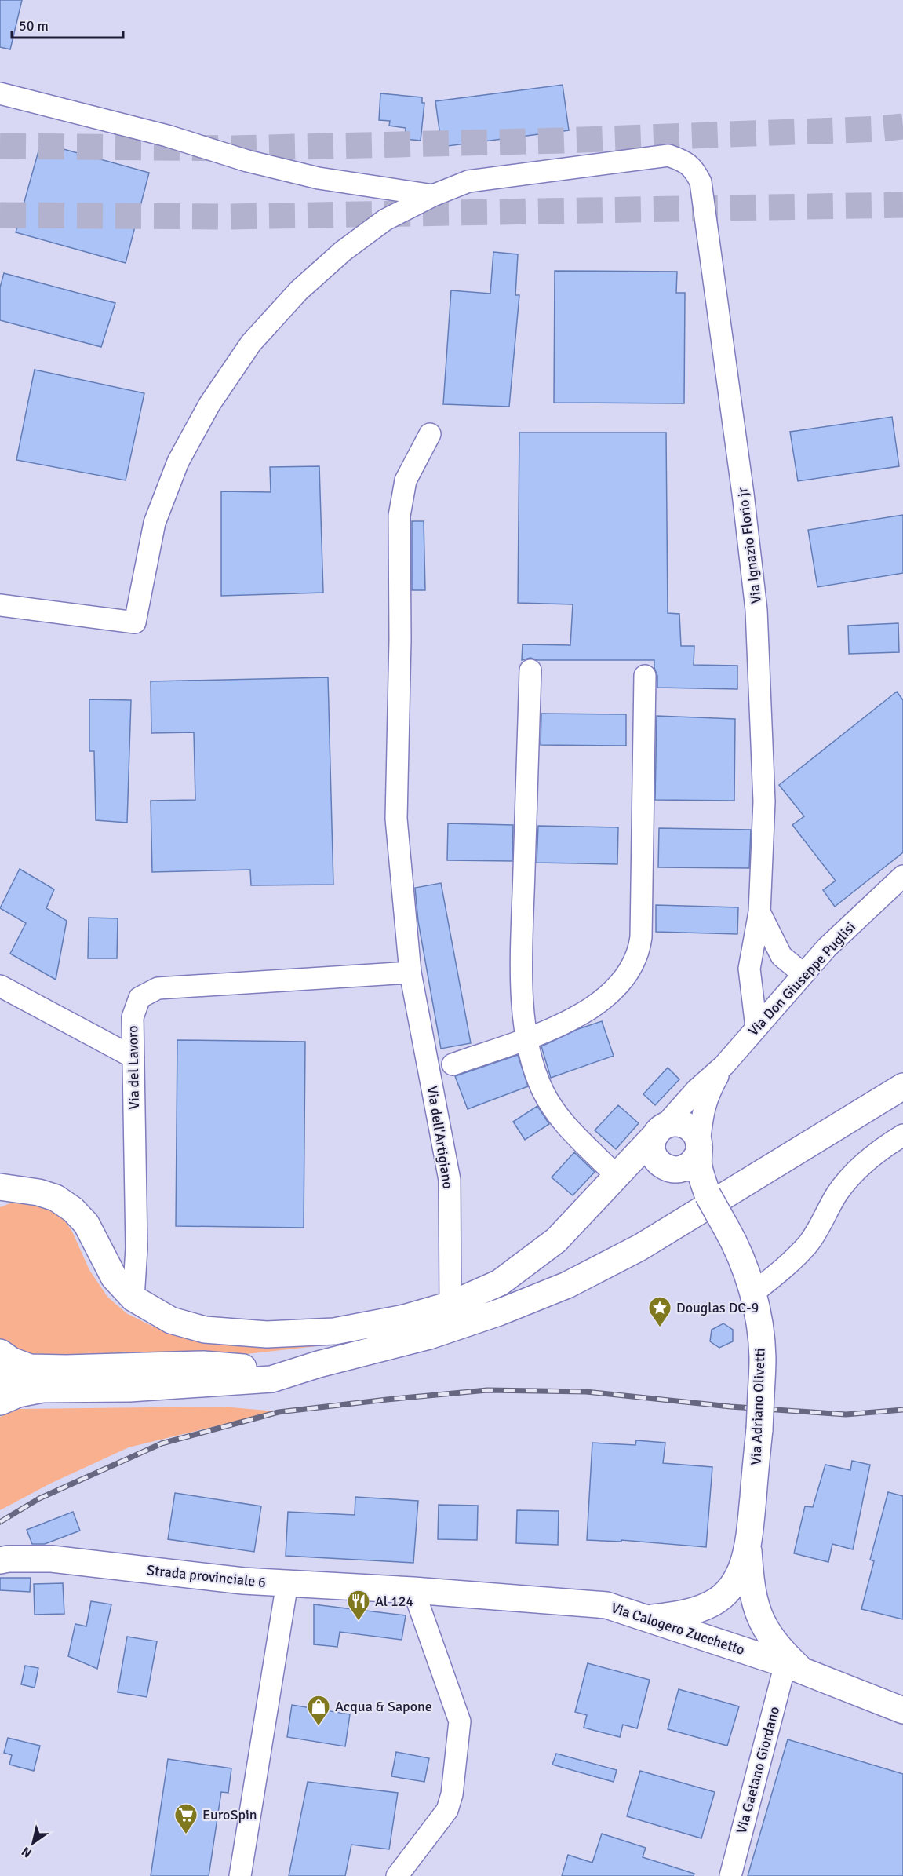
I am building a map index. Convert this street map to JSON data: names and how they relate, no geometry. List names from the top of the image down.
{
  "streets": {
    "main road": ["Via Adriano Olivetti", "Strada provinciale 6", "Via Calogero Zucchetto"],
    "street": [
      "Via Ignazio Florio jr",
      "Via Don Giuseppe Puglisi",
      "Via del Lavoro",
      "Via dell'Artigiano",
      "Via Gaetano Giordano"
    ]
  },
  "crossings": [
    ["Via Ignazio Florio jr", "Via Don Giuseppe Puglisi"],
    ["Via Don Giuseppe Puglisi", "Via Adriano Olivetti"],
    ["Via del Lavoro", "Via dell'Artigiano"],
    ["Via Adriano Olivetti", "Via Calogero Zucchetto"],
    ["Via Adriano Olivetti", "Via Gaetano Giordano"],
    ["Strada provinciale 6", "Via Calogero Zucchetto"],
    ["Via Calogero Zucchetto", "Via Gaetano Giordano"]
  ],
  "places": {
    "place": ["Douglas DC-9"],
    "restaurant": ["Al 124"],
    "shop": ["Acqua & Sapone"],
    "supermarket": ["EuroSpin"]
  },
  "scale_bar": "50 m",
  "north": "bottom left"
}
